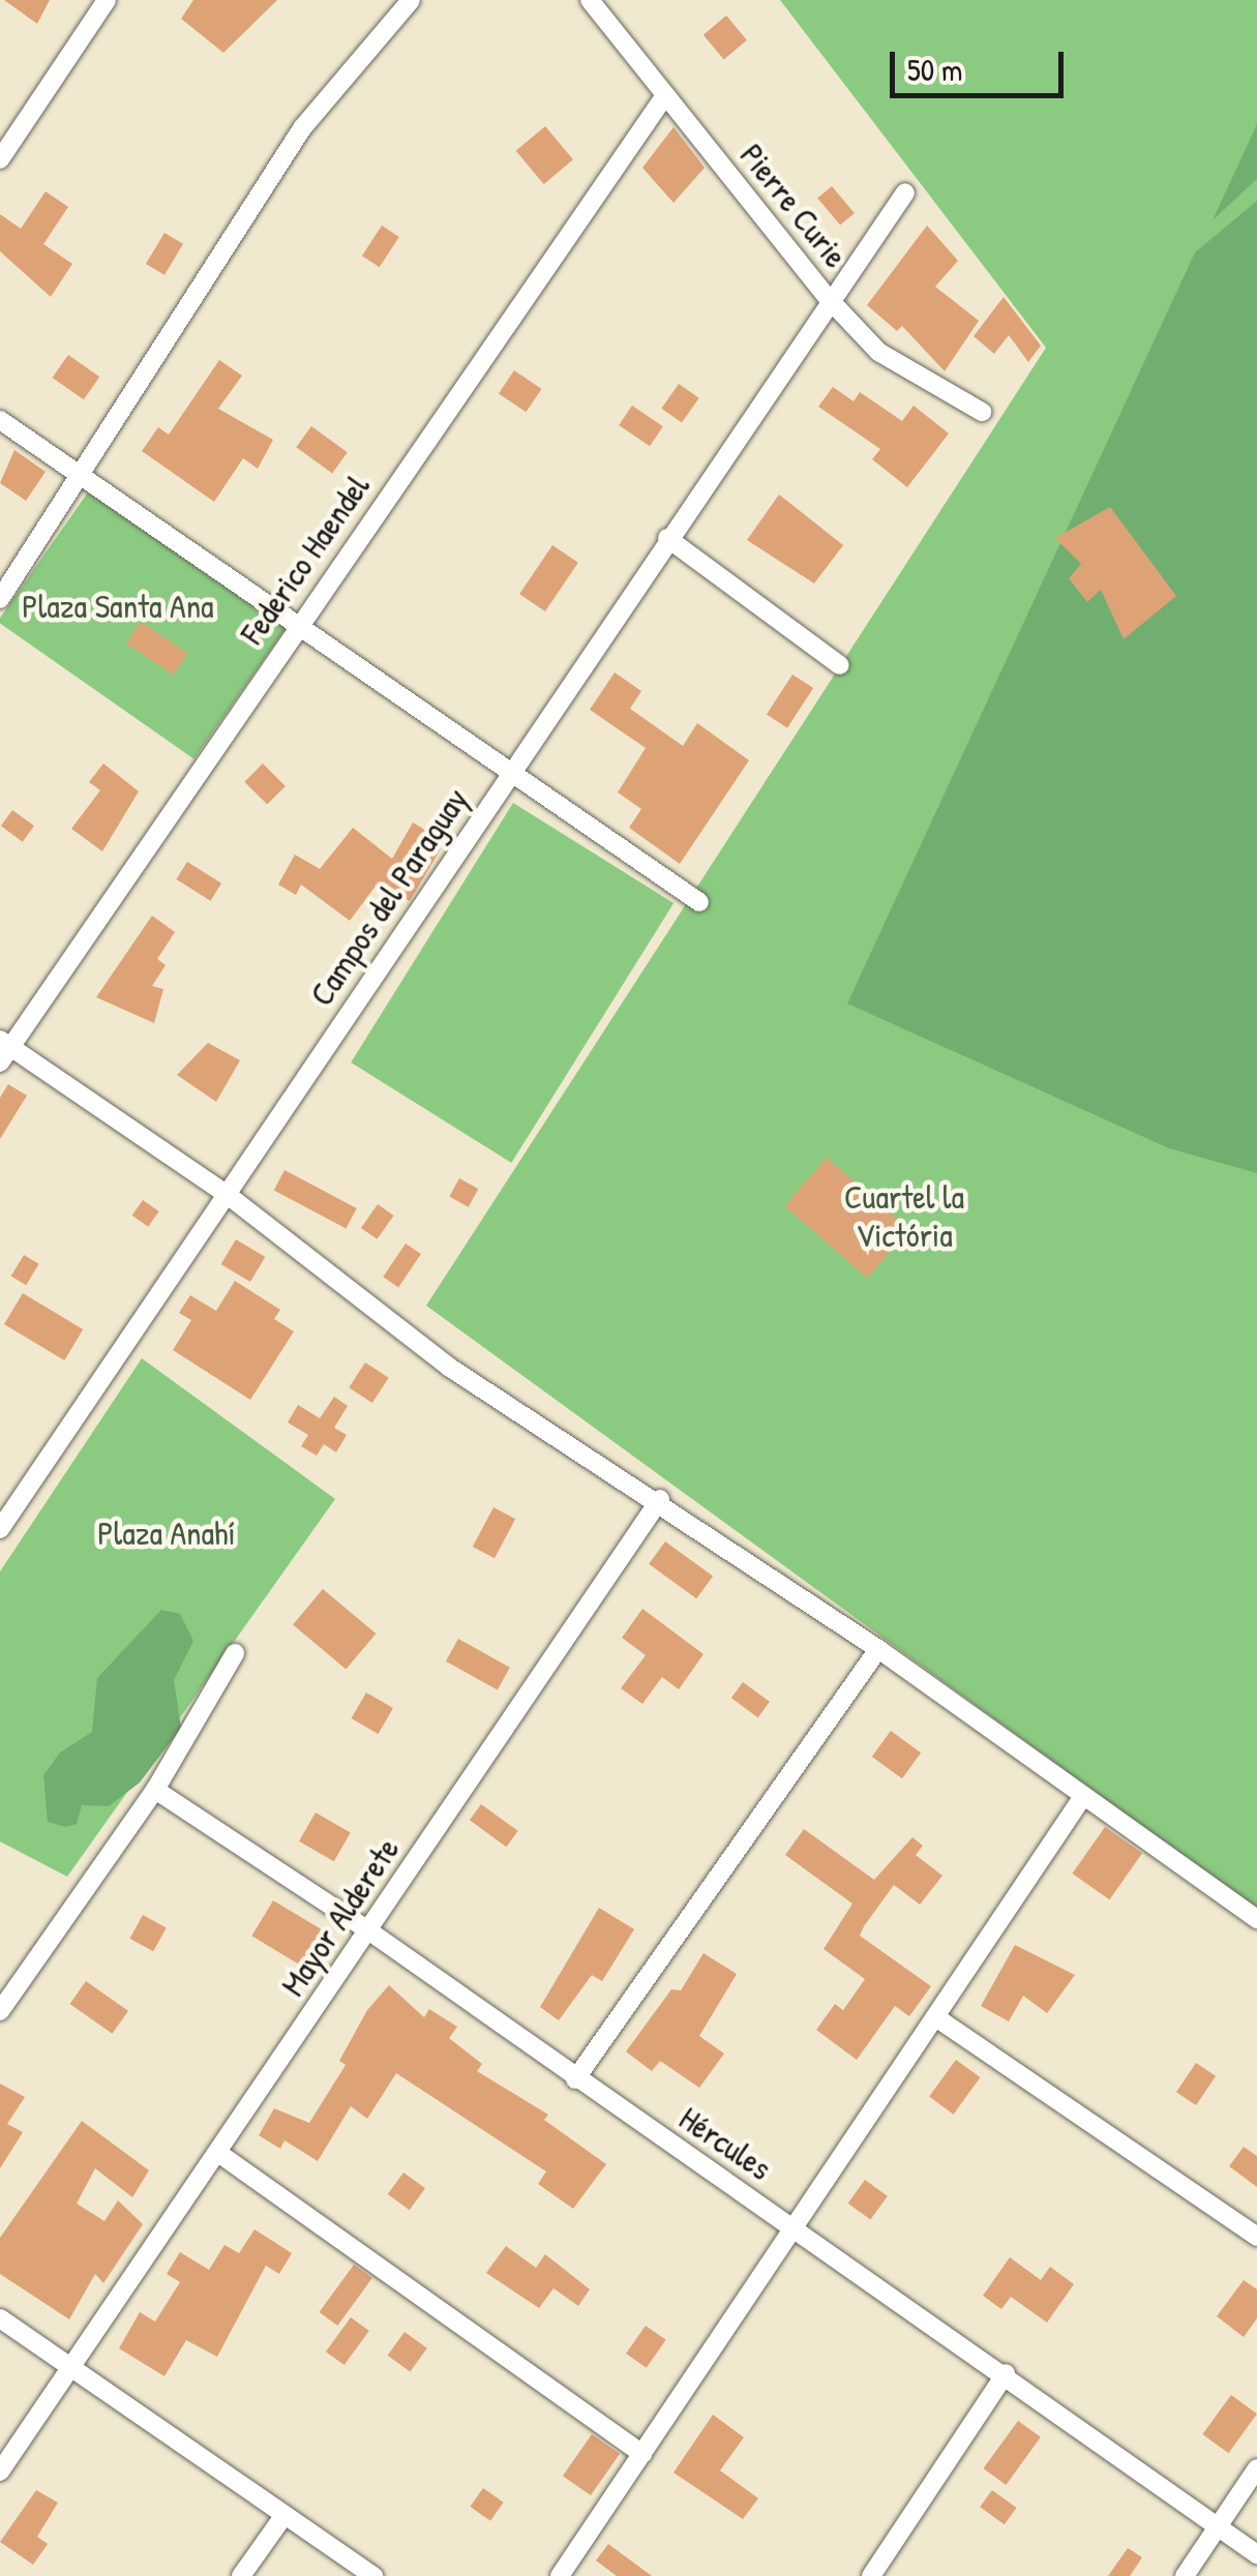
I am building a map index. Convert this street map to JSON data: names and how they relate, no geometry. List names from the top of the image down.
{
  "streets": {
    "street": [
      "Pierre Curie",
      "Federico Haendel",
      "Campos del Paraguay",
      "Mayor Alderete",
      "Hércules"
    ]
  },
  "crossings": [
    ["Pierre Curie", "Federico Haendel"],
    ["Pierre Curie", "Campos del Paraguay"],
    ["Mayor Alderete", "Hércules"]
  ],
  "parks": ["Plaza Santa Ana", "Cuartel la Victória", "Plaza Anahí"],
  "scale_bar": "50 m"
}
